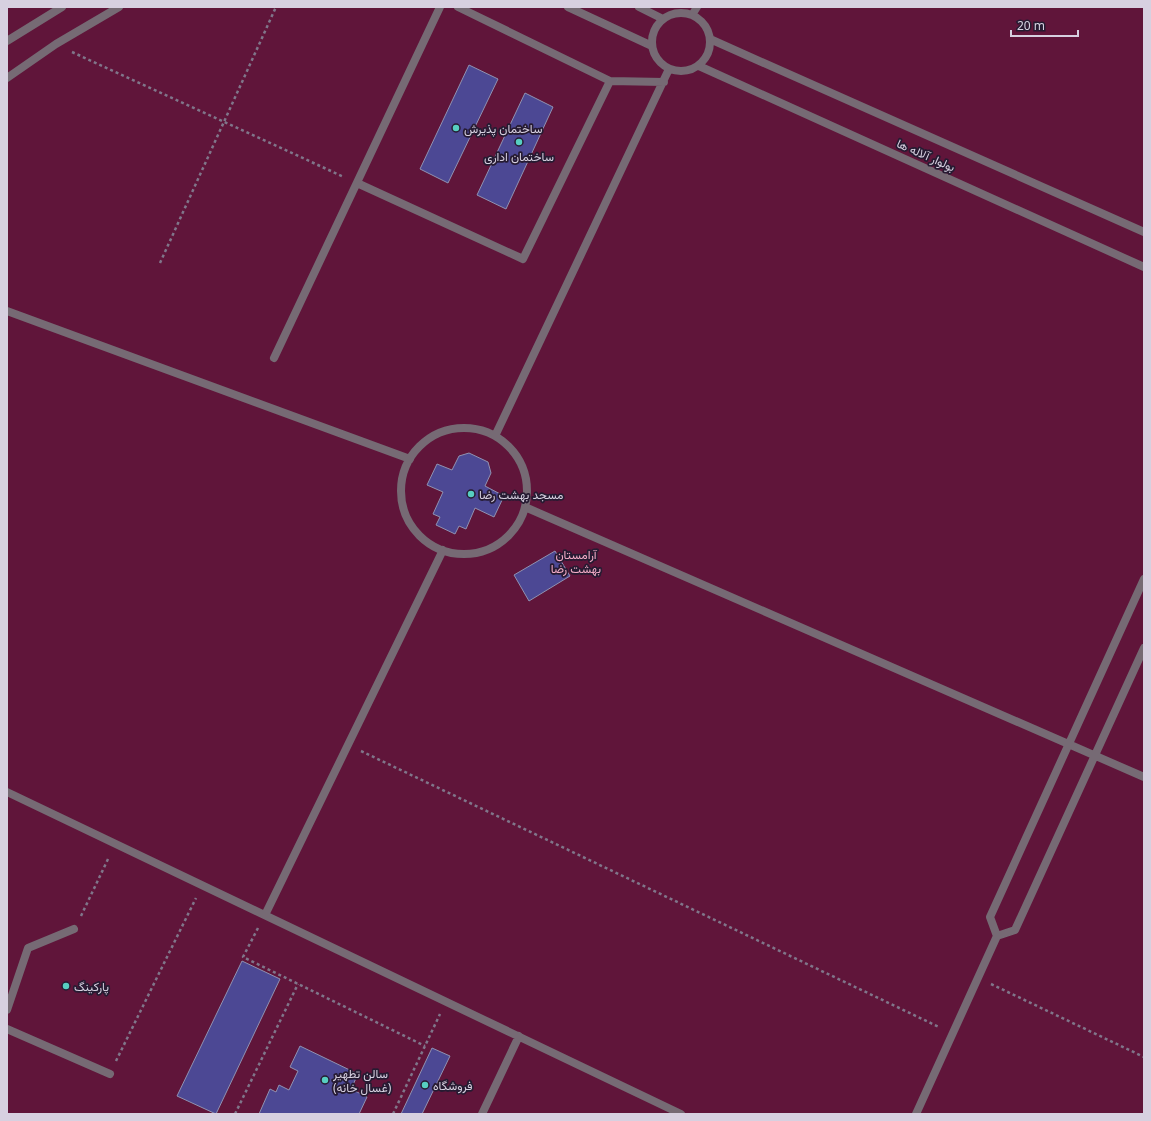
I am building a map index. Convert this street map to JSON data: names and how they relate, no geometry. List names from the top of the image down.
{
  "streets": {
    "lane": ["بولوار آلاله ها"]
  },
  "parks": ["آرامستان بهشت رضا"],
  "places": [
    "ساختمان پذیرش",
    "ساختمان اداری",
    "مسجد بهشت رضا",
    "پارکینگ",
    "سالن تطهیر (غسال خانه)",
    "فروشگاه"
  ],
  "scale_bar": "20 m"
}
